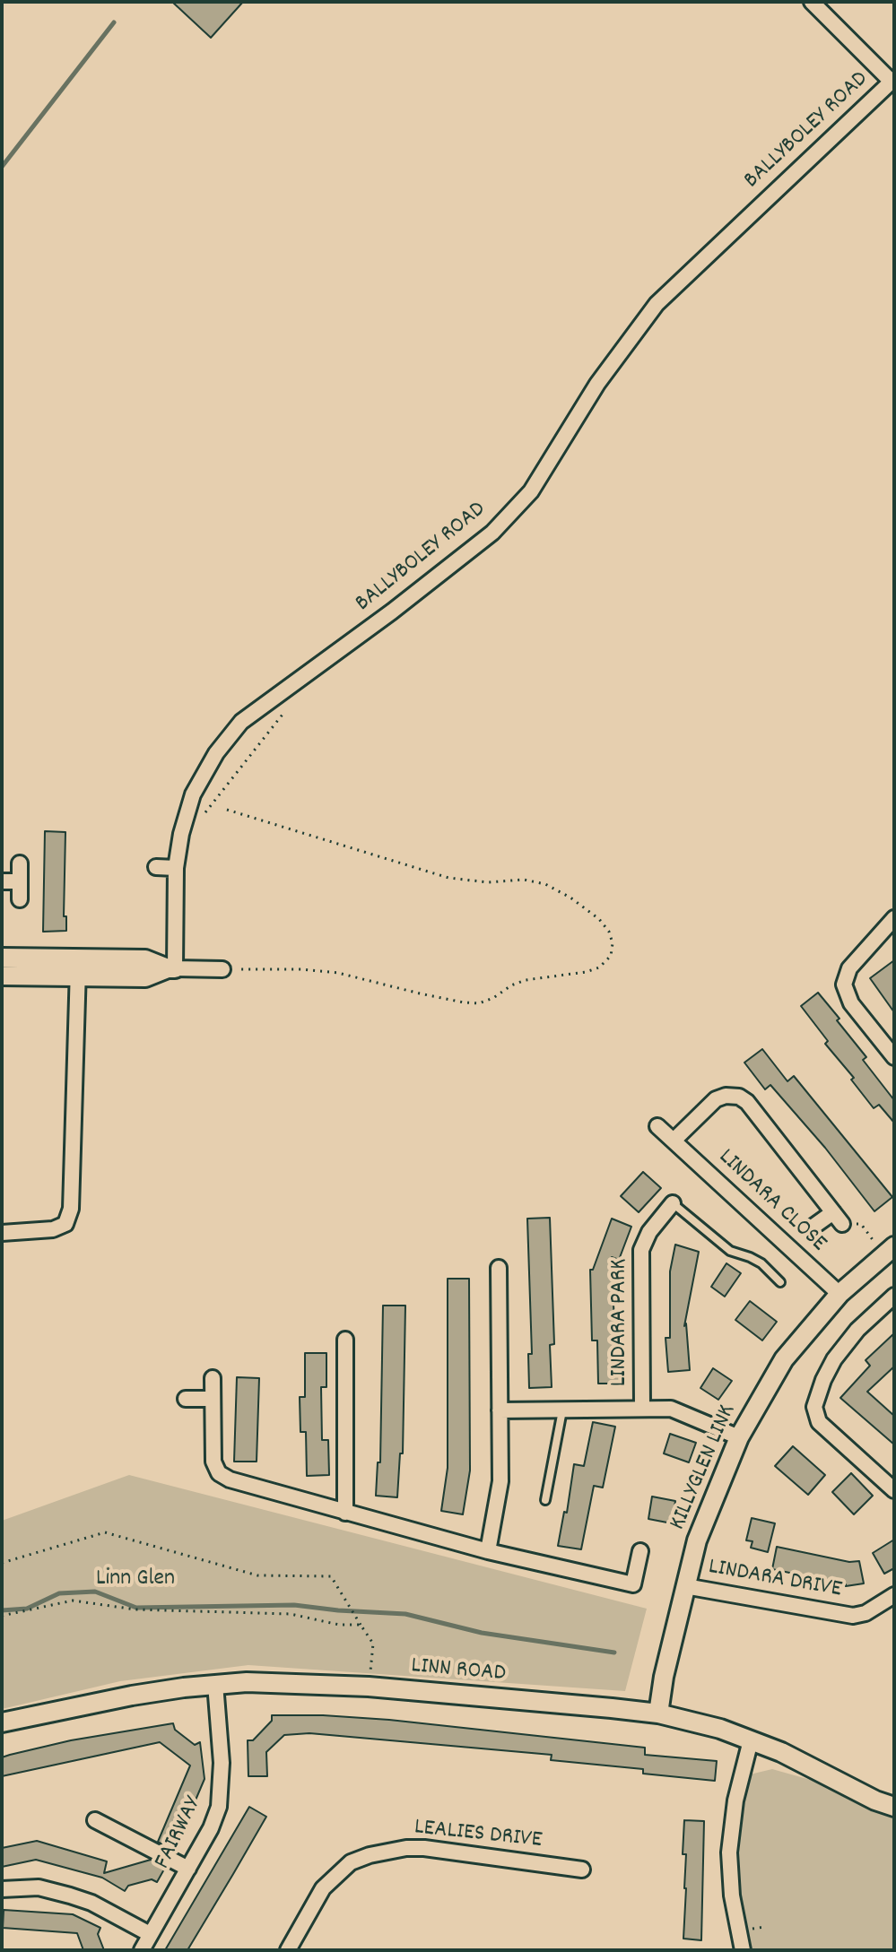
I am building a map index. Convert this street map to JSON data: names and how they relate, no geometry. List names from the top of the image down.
{
  "streets": {
    "street": [
      "BALLYBOLEY ROAD",
      "LINDARA CLOSE",
      "LINDARA PARK",
      "KILLYGLEN LINK",
      "LINDARA DRIVE",
      "LINN ROAD",
      "FAIRWAY",
      "LEALIES DRIVE"
    ]
  },
  "crossings": [
    ["LINDARA CLOSE", "KILLYGLEN LINK"],
    ["LINDARA PARK", "KILLYGLEN LINK"],
    ["KILLYGLEN LINK", "LINDARA DRIVE"],
    ["KILLYGLEN LINK", "LINN ROAD"],
    ["LINN ROAD", "FAIRWAY"]
  ],
  "parks": ["Linn Glen"]
}
